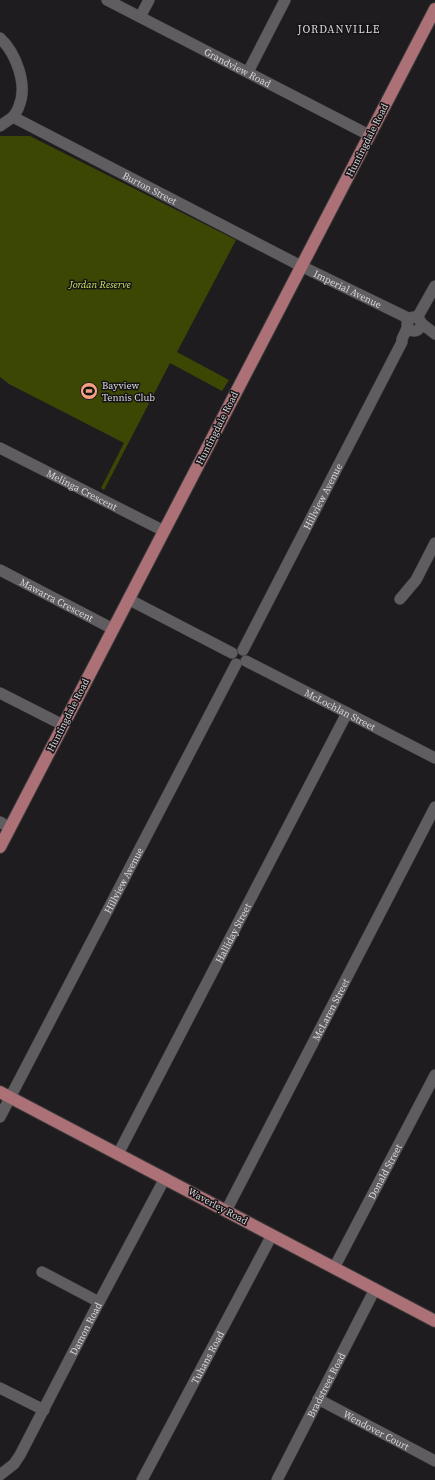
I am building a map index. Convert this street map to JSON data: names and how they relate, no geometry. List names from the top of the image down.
{
  "streets": {
    "main road": ["Huntingdale Road", "Waverley Road"],
    "street": [
      "Grandview Road",
      "Burton Street",
      "Imperial Avenue",
      "Melinga Crescent",
      "Hillview Avenue",
      "Mawarra Crescent",
      "McLochlan Street",
      "Halliday Street",
      "McLaren Street",
      "Donald Street",
      "Damon Road",
      "Tuhans Road",
      "Bradstreet Road",
      "Wendover Court"
    ]
  },
  "crossings": [
    ["Grandview Road", "Huntingdale Road"],
    ["Huntingdale Road", "Burton Street"],
    ["Huntingdale Road", "Imperial Avenue"],
    ["Huntingdale Road", "Melinga Crescent"],
    ["Huntingdale Road", "Mawarra Crescent"],
    ["Huntingdale Road", "McLochlan Street"],
    ["Burton Street", "Imperial Avenue"],
    ["Imperial Avenue", "Hillview Avenue"],
    ["Hillview Avenue", "McLochlan Street"],
    ["Hillview Avenue", "Waverley Road"],
    ["McLochlan Street", "Halliday Street"],
    ["Halliday Street", "Waverley Road"],
    ["McLaren Street", "Waverley Road"],
    ["Donald Street", "Waverley Road"],
    ["Waverley Road", "Damon Road"],
    ["Waverley Road", "Tuhans Road"],
    ["Waverley Road", "Bradstreet Road"],
    ["Bradstreet Road", "Wendover Court"]
  ],
  "districts": ["JORDANVILLE"],
  "parks": ["Jordan Reserve"],
  "places": {
    "sports": ["Bayview Tennis Club"]
  }
}
